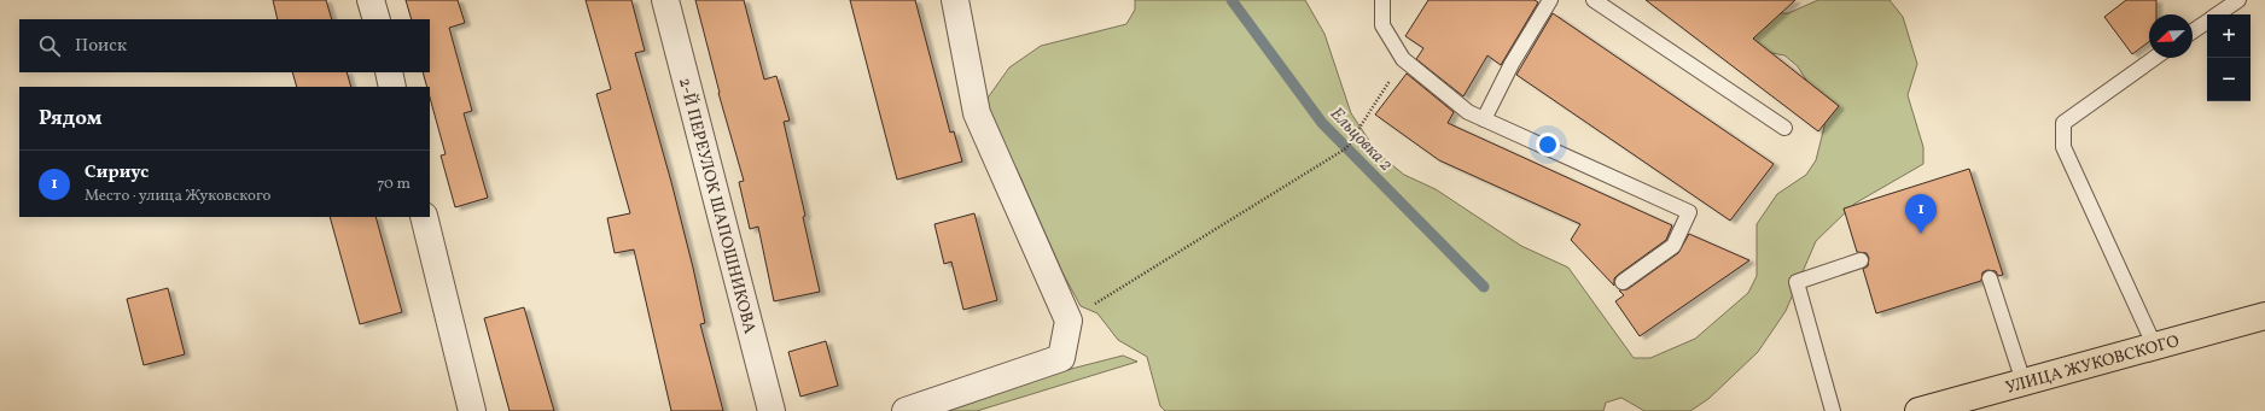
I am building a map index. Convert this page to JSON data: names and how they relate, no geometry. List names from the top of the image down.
{
  "streets": {
    "main road": ["УЛИЦА ЖУКОВСКОГО"],
    "street": ["2-Й ПЕРЕУЛОК ШАПОШНИКОВА"]
  },
  "water": ["Ельцовка 2"],
  "north": "bottom left",
  "page": {
    "map_buttons": ["+", "−"],
    "search": "Поиск",
    "heading": "Рядом",
    "list": [
      {
        "mark": "1",
        "name": "Сириус",
        "note": "Место · улица Жуковского",
        "value": "70 m"
      }
    ],
    "pins": "1"
  }
}
